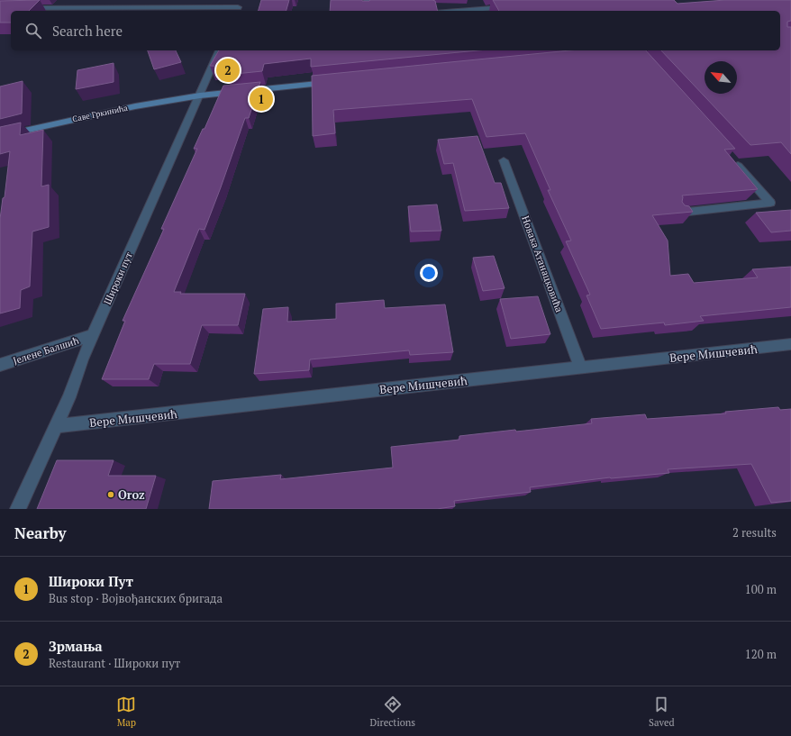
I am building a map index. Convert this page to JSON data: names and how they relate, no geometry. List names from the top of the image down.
{
  "streets": {
    "street": [
      "Саве Гркинића",
      "Новака Атанацковића",
      "Широки пут",
      "Јелене Балшић",
      "Вере Мишчевић"
    ]
  },
  "crossings": [
    ["Саве Гркинића", "Широки пут"],
    ["Новака Атанацковића", "Вере Мишчевић"],
    ["Широки пут", "Јелене Балшић"],
    ["Широки пут", "Вере Мишчевић"]
  ],
  "places": ["Oroz"],
  "north": "top left",
  "page": {
    "search": "Search here",
    "pins": ["2", "1"],
    "heading": ["Nearby", "2 results"],
    "list": [
      {
        "mark": "1",
        "name": "Широки Пут",
        "note": "Bus stop · Војвођанских бригада",
        "value": "100 m"
      },
      {
        "mark": "2",
        "name": "Зрмања",
        "note": "Restaurant · Широки пут",
        "value": "120 m"
      }
    ],
    "nav": ["Map", "Directions", "Saved"]
  }
}
